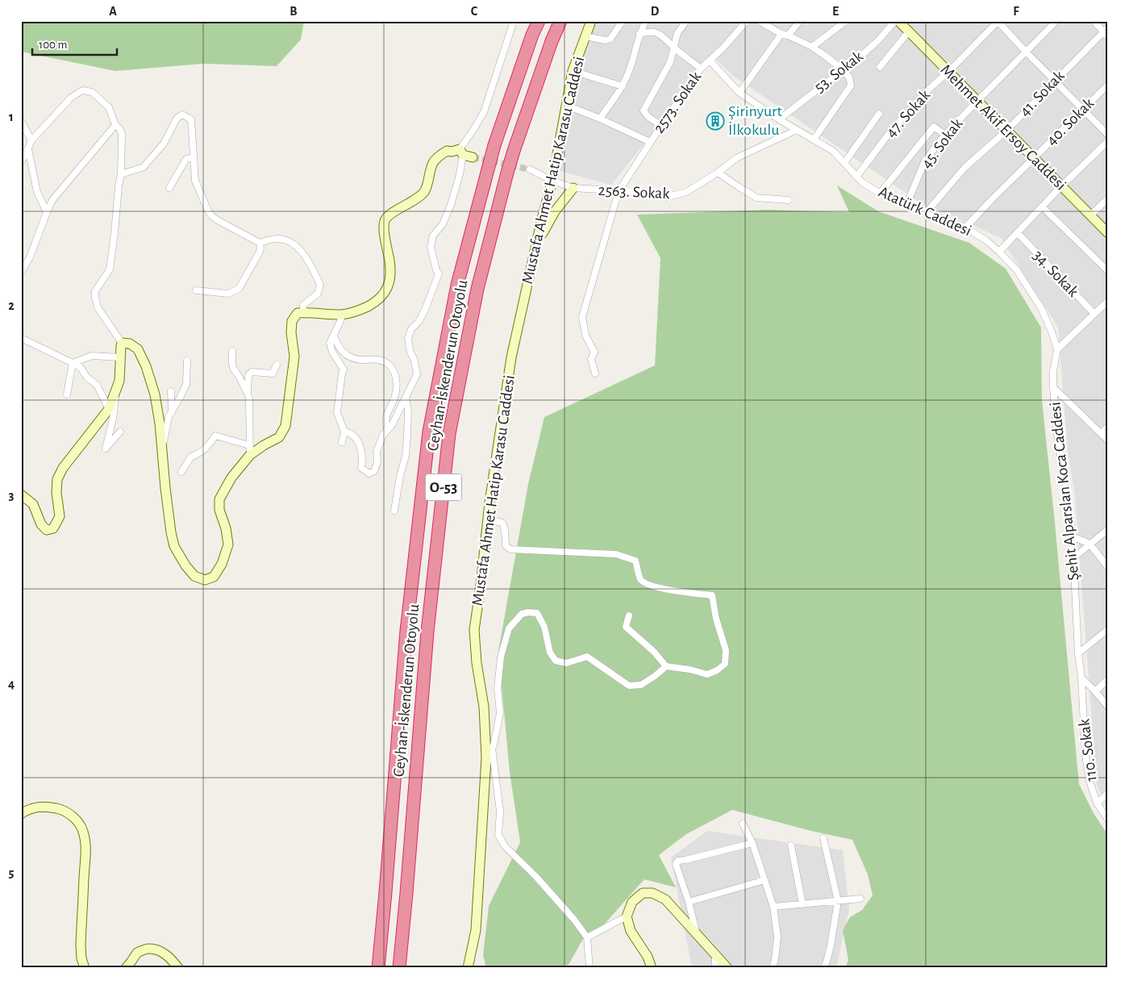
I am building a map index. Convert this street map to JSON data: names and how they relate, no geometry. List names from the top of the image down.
{
  "streets": {
    "highway": ["Ceyhan-İskenderun Otoyolu", "O-53"],
    "street": [
      "53. Sokak",
      "41. Sokak",
      "2573. Sokak",
      "47. Sokak",
      "40. Sokak",
      "Mehmet Akif Ersoy Caddesi",
      "45. Sokak",
      "Mustafa Ahmet Hatip Karasu Caddesi",
      "2563. Sokak",
      "Atatürk Caddesi",
      "34. Sokak",
      "Şehit Alparslan Koca Caddesi",
      "110. Sokak"
    ]
  },
  "crossings": [
    ["53. Sokak", "Atatürk Caddesi"],
    ["41. Sokak", "Mehmet Akif Ersoy Caddesi"],
    ["41. Sokak", "Atatürk Caddesi"],
    ["2573. Sokak", "2563. Sokak"],
    ["2573. Sokak", "Atatürk Caddesi"],
    ["47. Sokak", "Mehmet Akif Ersoy Caddesi"],
    ["47. Sokak", "Atatürk Caddesi"],
    ["40. Sokak", "Mehmet Akif Ersoy Caddesi"],
    ["40. Sokak", "Atatürk Caddesi"],
    ["Mehmet Akif Ersoy Caddesi", "45. Sokak"],
    ["45. Sokak", "Atatürk Caddesi"],
    ["Mustafa Ahmet Hatip Karasu Caddesi", "2563. Sokak"],
    ["2563. Sokak", "Atatürk Caddesi"],
    ["Atatürk Caddesi", "Şehit Alparslan Koca Caddesi"],
    ["Şehit Alparslan Koca Caddesi", "110. Sokak"]
  ],
  "places": {
    "building": ["Şirinyurt İlkokulu"]
  },
  "scale_bar": "100 m",
  "grid": {
    "columns": [
      "A",
      "B",
      "C",
      "D",
      "E",
      "F"
    ],
    "rows": [
      "1",
      "2",
      "3",
      "4",
      "5"
    ]
  }
}
